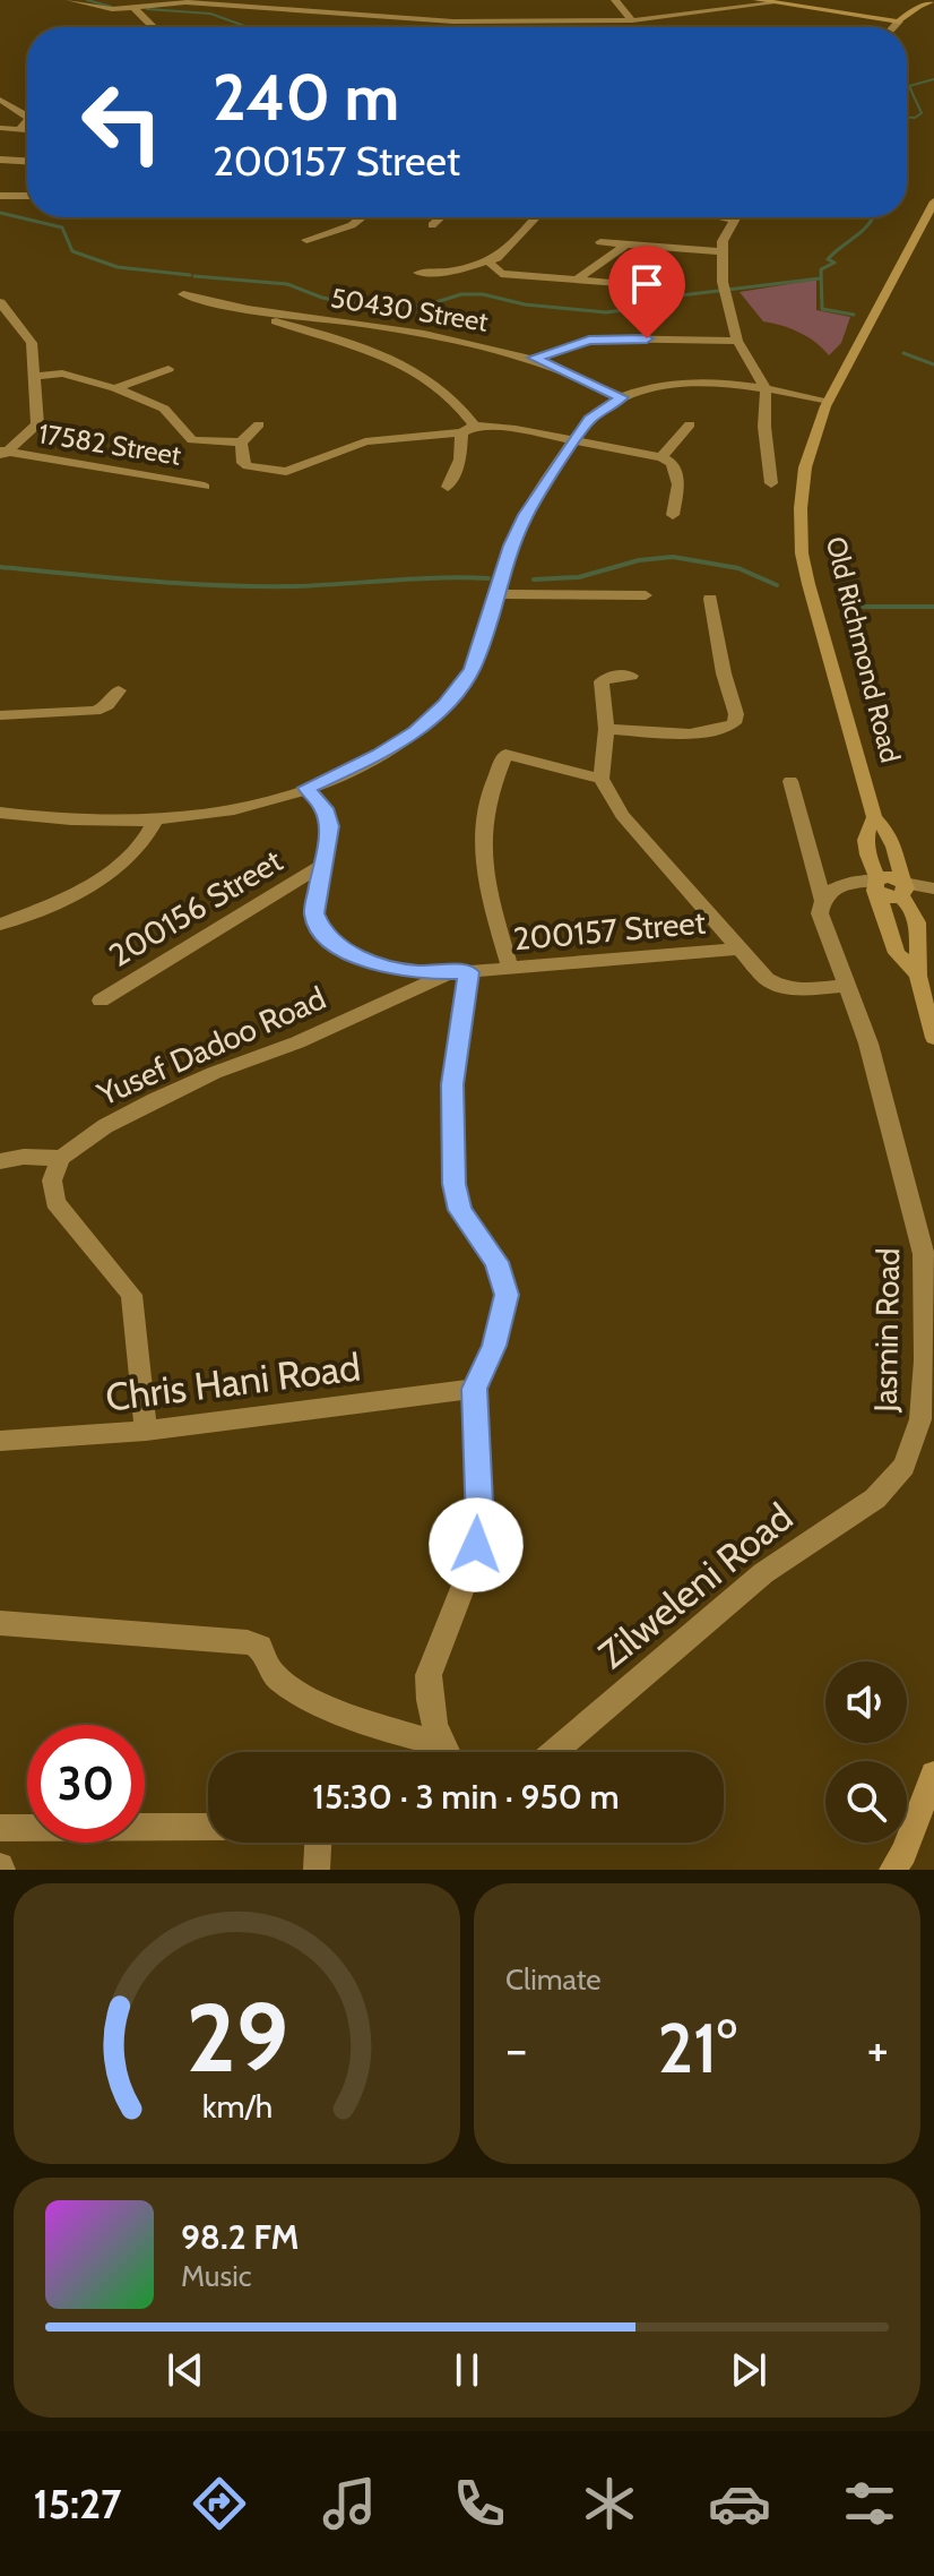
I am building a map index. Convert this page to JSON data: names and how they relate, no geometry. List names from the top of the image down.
{
  "streets": {
    "street": [
      "50430 Street",
      "17582 Street",
      "Old Richmond Road",
      "200156 Street",
      "200157 Street",
      "Yusef Dadoo Road",
      "Jasmin Road",
      "Chris Hani Road",
      "Zilweleni Road"
    ]
  },
  "crossings": [
    ["200156 Street", "200157 Street"],
    ["200157 Street", "Yusef Dadoo Road"],
    ["Jasmin Road", "Zilweleni Road"]
  ],
  "page": {
    "turn": ["240 m", "200157 Street"],
    "limit": "30",
    "trip": "15:30 · 3 min · 950 m",
    "tile": "Climate",
    "heat": ["−", "21°", "+"],
    "song": ["98.2 FM", "Music"],
    "tabs": "15:27",
    "gauge": ["29", "km/h"]
  }
}
